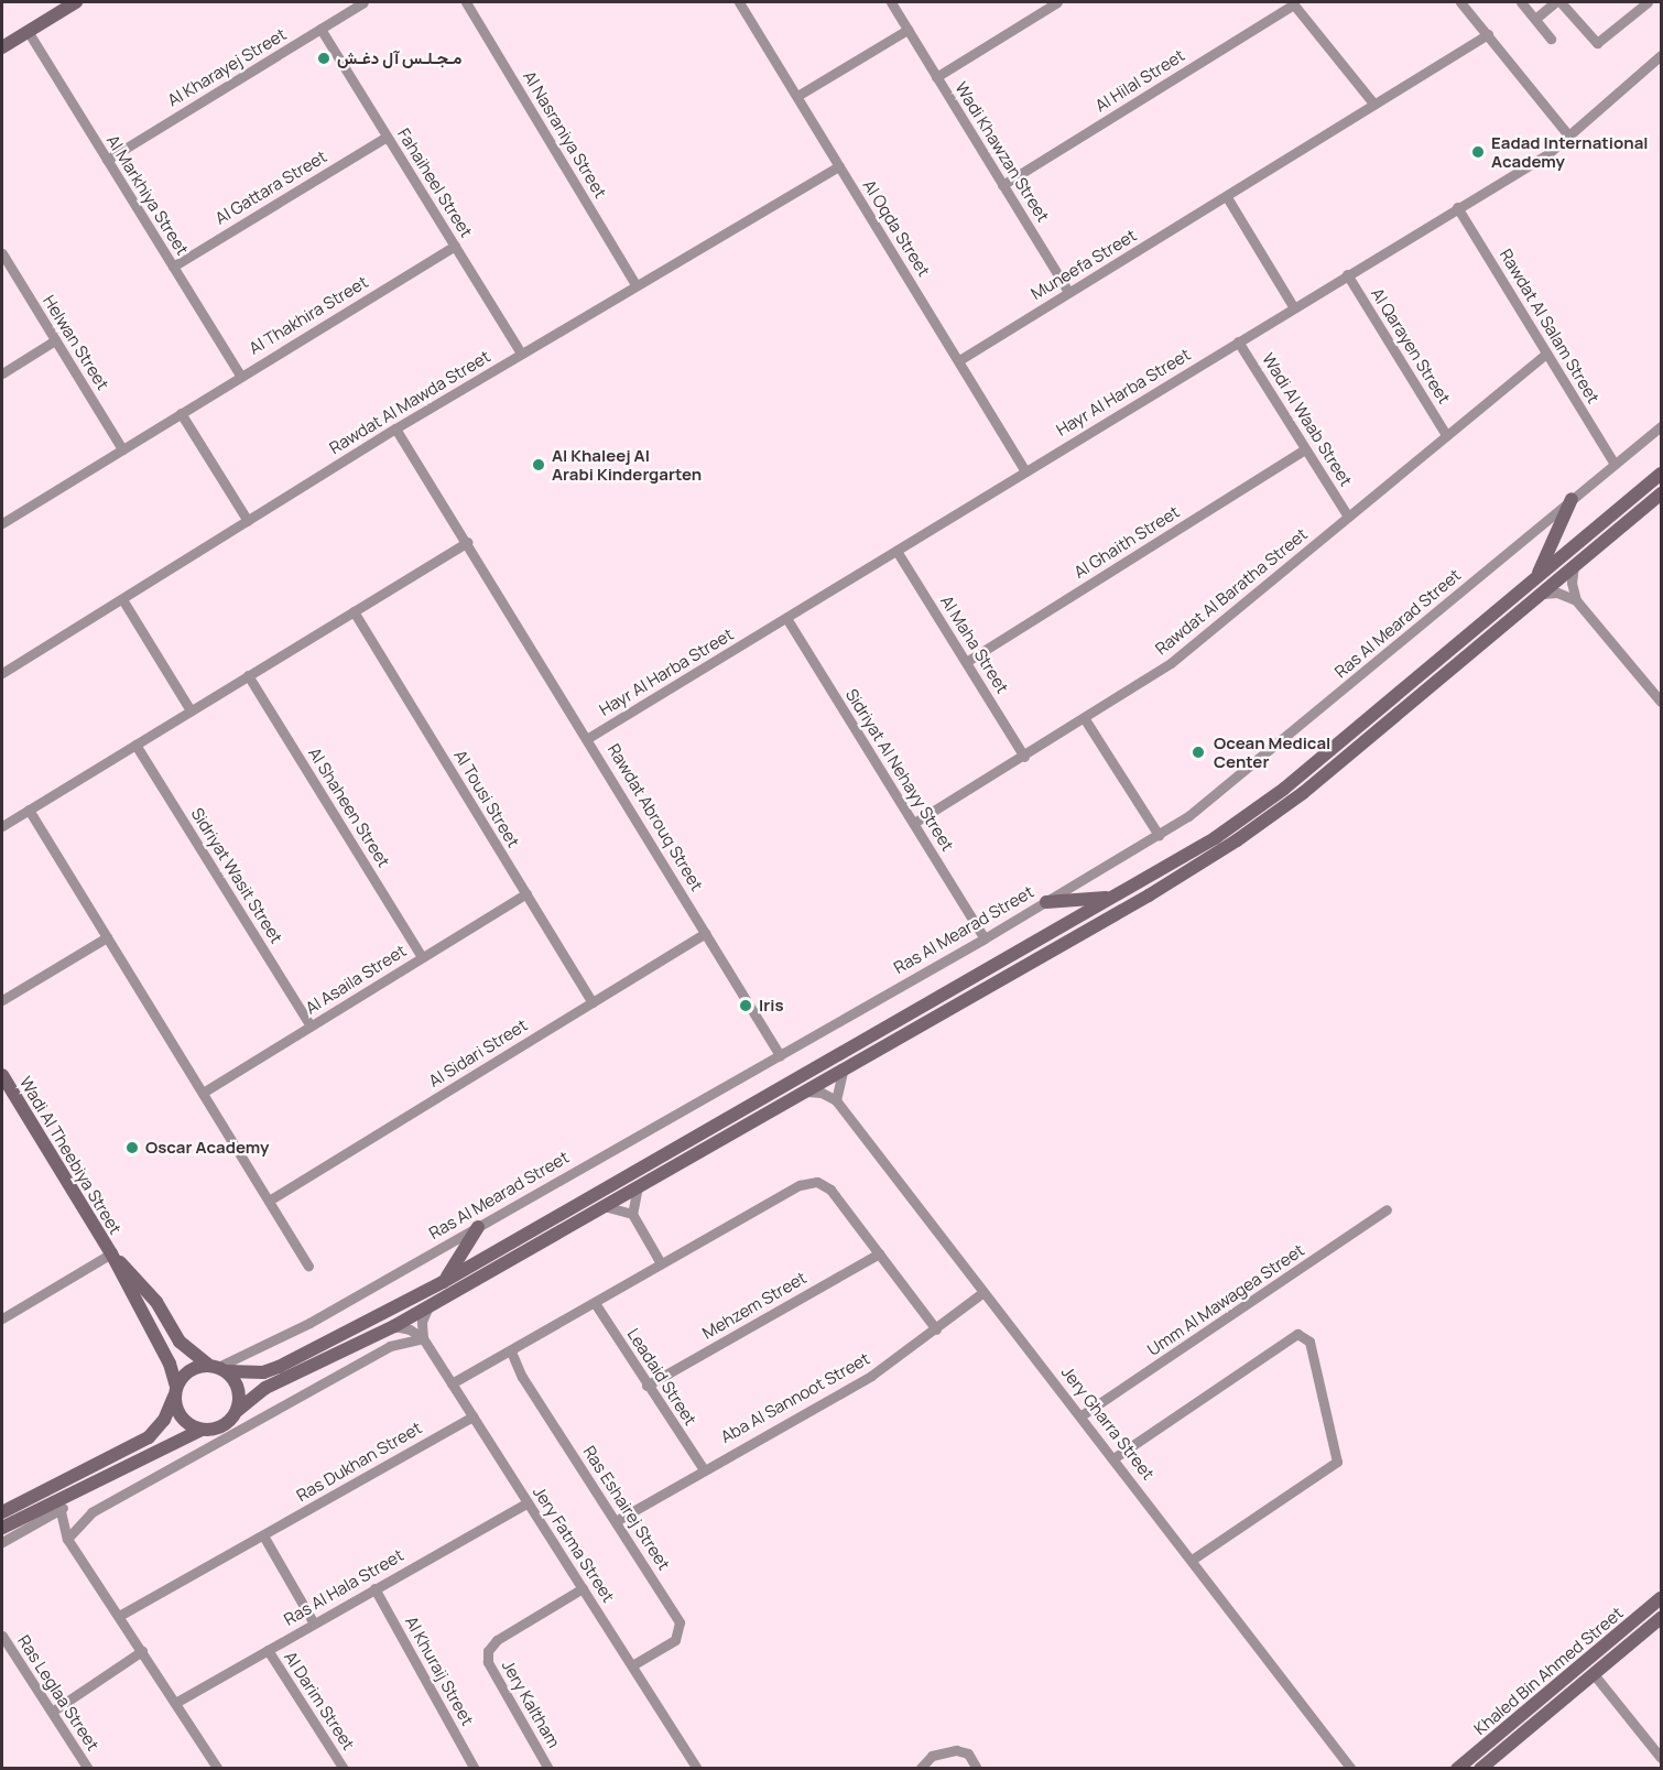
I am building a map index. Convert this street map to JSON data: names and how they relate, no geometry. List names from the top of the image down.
{
  "streets": {
    "street": [
      "Al Kharayej Street",
      "Al Hilal Street",
      "Al Nasraniya Street",
      "Wadi Khawzan Street",
      "Fahaiheel Street",
      "Al Gattara Street",
      "Al Markhiya Street",
      "Al Oqda Street",
      "Muneefa Street",
      "Al Thakhira Street",
      "Rawdat Al Salam Street",
      "Helwan Street",
      "Al Qarayen Street",
      "Hayr Al Harba Street",
      "Rawdat Al Mawda Street",
      "Wadi Al Waab Street",
      "Al Ghaith Street",
      "Rawdat Al Baratha Street",
      "Ras Al Mearad Street",
      "Al Maha Street",
      "Sidriyat Al Nehayy Street",
      "Al Tousi Street",
      "Al Shaheen Street",
      "Rawdat Abrouq Street",
      "Sidriyat Wasit Street",
      "Al Asaila Street",
      "Al Sidari Street",
      "Wadi Al Theebiya Street",
      "Umm Al Mawagea Street",
      "Mehzem Street",
      "Leadaid Street",
      "Aba Al Sannoot Street",
      "Jery Gharra Street",
      "Ras Dukhan Street",
      "Ras Eshairej Street",
      "Jery Fatma Street",
      "Ras Al Hala Street",
      "Al Khuraij Street",
      "Khaled Bin Ahmed Street",
      "Ras Leglaa Street",
      "Al Darim Street",
      "Jery Kaltham"
    ]
  },
  "crossings": [
    ["Al Kharayej Street", "Fahaiheel Street"],
    ["Al Kharayej Street", "Al Markhiya Street"],
    ["Al Hilal Street", "Wadi Khawzan Street"],
    ["Al Nasraniya Street", "Rawdat Al Mawda Street"],
    ["Wadi Khawzan Street", "Muneefa Street"],
    ["Fahaiheel Street", "Al Gattara Street"],
    ["Fahaiheel Street", "Al Thakhira Street"],
    ["Fahaiheel Street", "Rawdat Al Mawda Street"],
    ["Al Gattara Street", "Al Markhiya Street"],
    ["Al Markhiya Street", "Al Thakhira Street"],
    ["Al Oqda Street", "Muneefa Street"],
    ["Al Oqda Street", "Hayr Al Harba Street"],
    ["Al Oqda Street", "Rawdat Al Mawda Street"],
    ["Al Thakhira Street", "Helwan Street"],
    ["Rawdat Al Salam Street", "Hayr Al Harba Street"],
    ["Rawdat Al Salam Street", "Rawdat Al Baratha Street"],
    ["Rawdat Al Salam Street", "Ras Al Mearad Street"],
    ["Al Qarayen Street", "Hayr Al Harba Street"],
    ["Al Qarayen Street", "Rawdat Al Baratha Street"],
    ["Hayr Al Harba Street", "Wadi Al Waab Street"],
    ["Hayr Al Harba Street", "Al Maha Street"],
    ["Hayr Al Harba Street", "Sidriyat Al Nehayy Street"],
    ["Hayr Al Harba Street", "Rawdat Abrouq Street"],
    ["Rawdat Al Mawda Street", "Rawdat Abrouq Street"],
    ["Wadi Al Waab Street", "Al Ghaith Street"],
    ["Wadi Al Waab Street", "Rawdat Al Baratha Street"],
    ["Al Ghaith Street", "Al Maha Street"],
    ["Rawdat Al Baratha Street", "Al Maha Street"],
    ["Rawdat Al Baratha Street", "Sidriyat Al Nehayy Street"],
    ["Ras Al Mearad Street", "Sidriyat Al Nehayy Street"],
    ["Ras Al Mearad Street", "Rawdat Abrouq Street"],
    ["Ras Al Mearad Street", "Wadi Al Theebiya Street"],
    ["Al Tousi Street", "Al Asaila Street"],
    ["Al Tousi Street", "Al Sidari Street"],
    ["Al Shaheen Street", "Al Asaila Street"],
    ["Rawdat Abrouq Street", "Al Sidari Street"],
    ["Sidriyat Wasit Street", "Al Asaila Street"],
    ["Umm Al Mawagea Street", "Jery Gharra Street"],
    ["Mehzem Street", "Leadaid Street"],
    ["Leadaid Street", "Aba Al Sannoot Street"],
    ["Aba Al Sannoot Street", "Jery Gharra Street"],
    ["Aba Al Sannoot Street", "Ras Eshairej Street"],
    ["Ras Dukhan Street", "Jery Fatma Street"],
    ["Ras Eshairej Street", "Jery Fatma Street"],
    ["Jery Fatma Street", "Ras Al Hala Street"],
    ["Jery Fatma Street", "Jery Kaltham"],
    ["Ras Al Hala Street", "Al Khuraij Street"],
    ["Ras Al Hala Street", "Al Darim Street"]
  ],
  "places": [
    "مـجـلـس آل دغـش",
    "Eadad International Academy",
    "Al Khaleej Al Arabi Kindergarten",
    "Ocean Medical Center",
    "Iris",
    "Oscar Academy"
  ]
}
